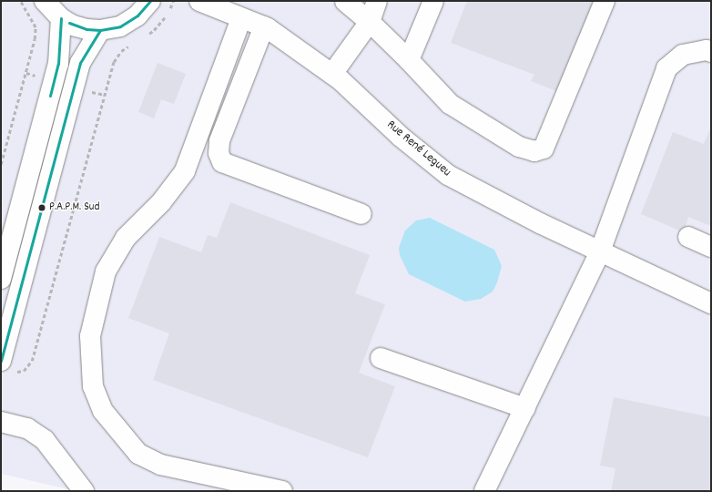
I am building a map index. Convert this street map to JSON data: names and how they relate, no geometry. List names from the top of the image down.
{
  "streets": {
    "street": ["Rue René Legueu"]
  },
  "places": ["P.A.P.M. Sud"]
}
